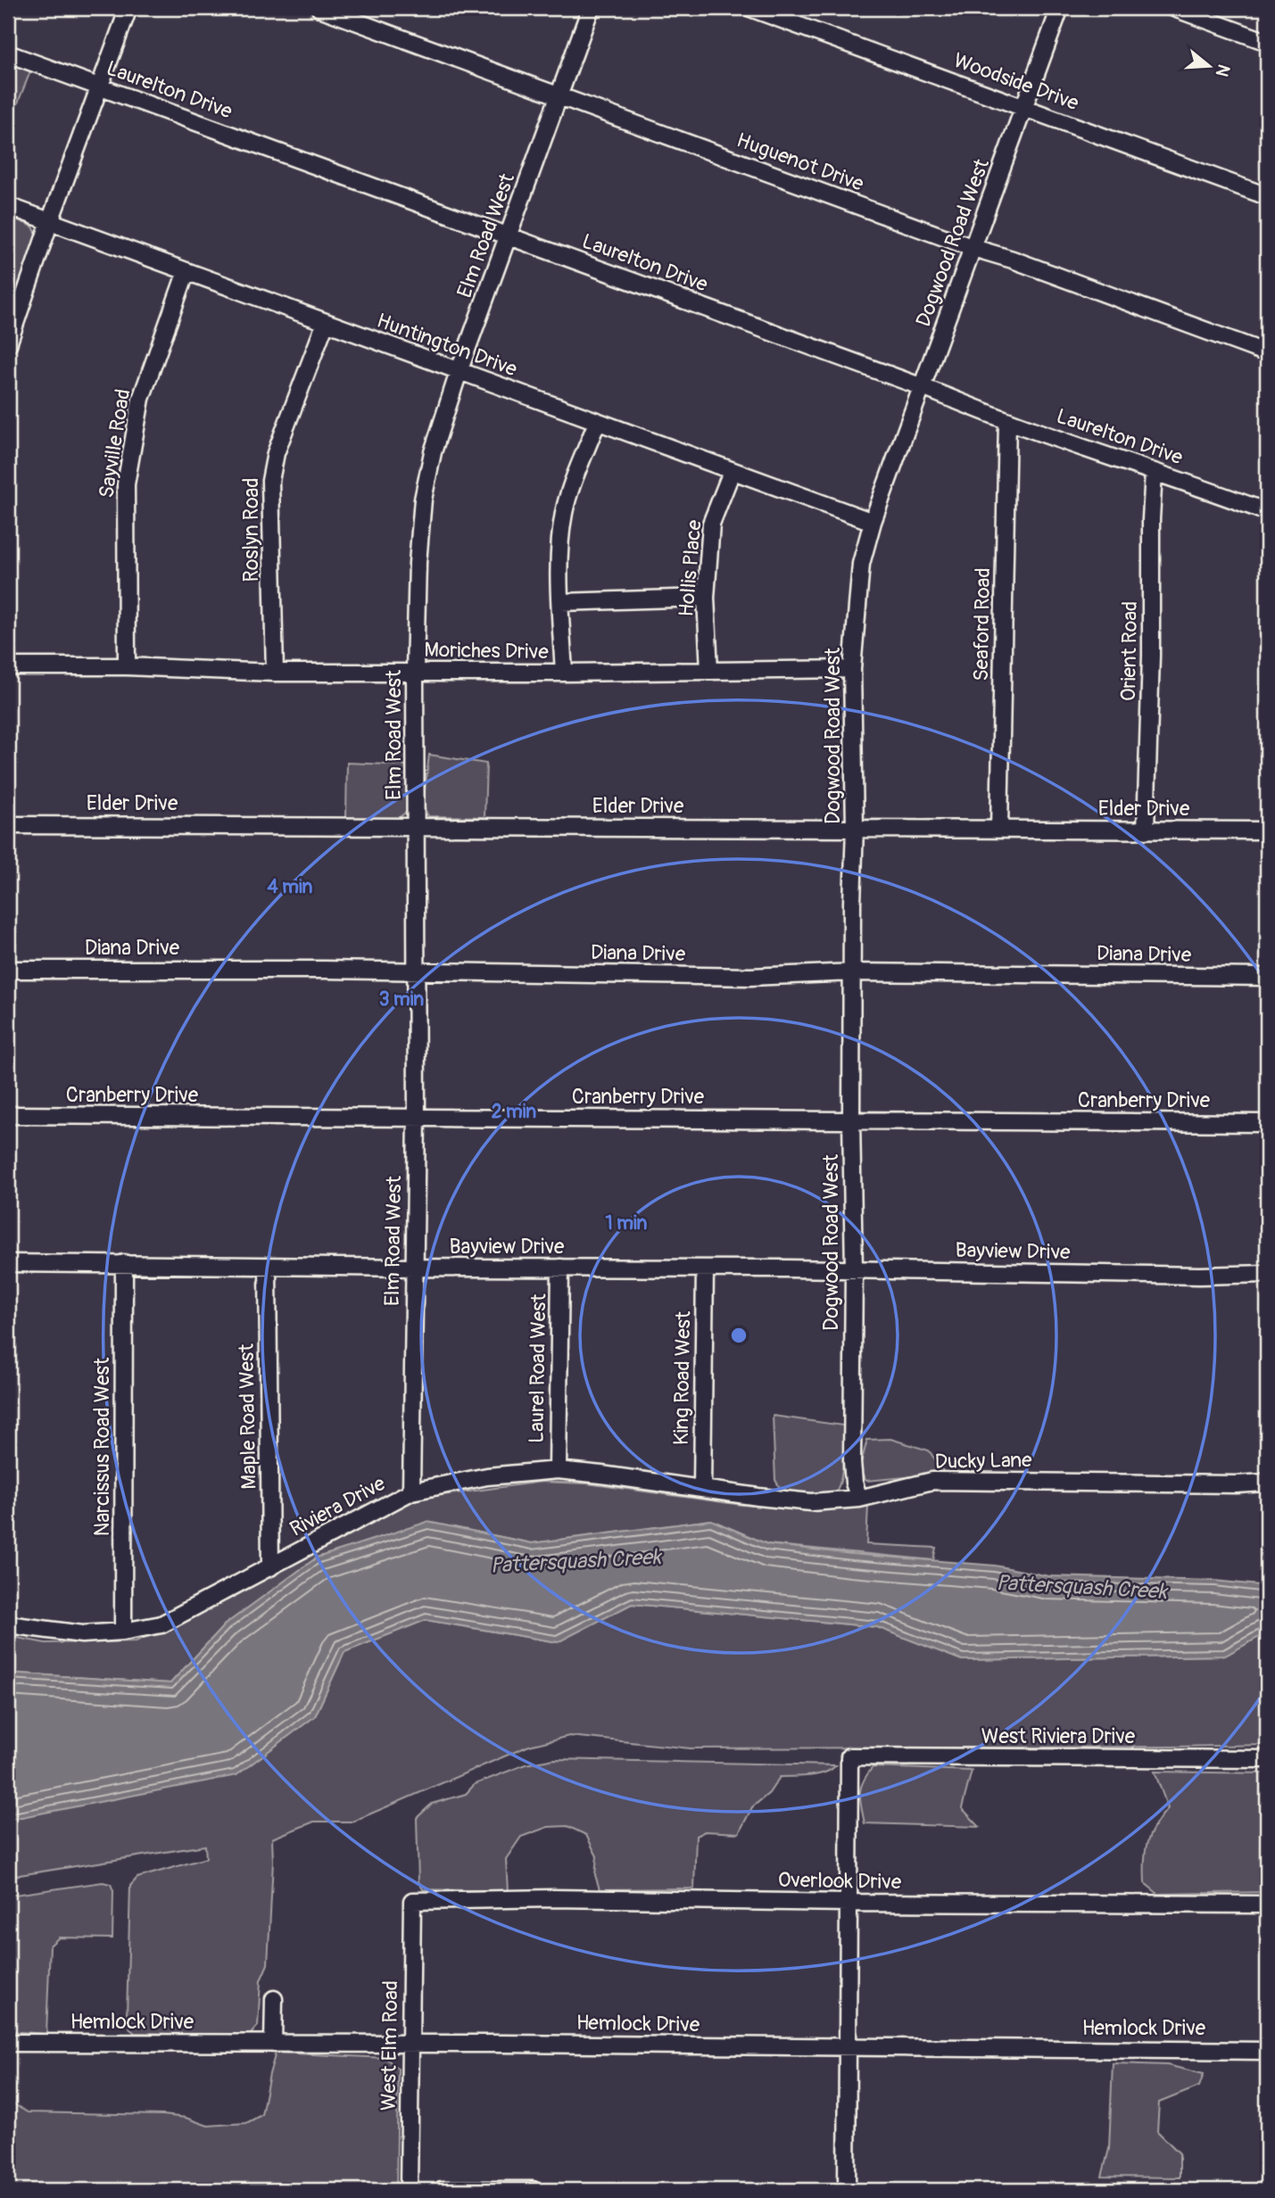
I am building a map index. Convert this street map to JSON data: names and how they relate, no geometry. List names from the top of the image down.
{
  "streets": {
    "street": [
      "Woodside Drive",
      "Laurelton Drive",
      "Huguenot Drive",
      "Elm Road West",
      "Dogwood Road West",
      "Huntington Drive",
      "Sayville Road",
      "Roslyn Road",
      "Hollis Place",
      "Seaford Road",
      "Moriches Drive",
      "Orient Road",
      "Elder Drive",
      "Diana Drive",
      "Cranberry Drive",
      "Bayview Drive",
      "Laurel Road West",
      "King Road West",
      "Maple Road West",
      "Narcissus Road West",
      "Ducky Lane",
      "Riviera Drive",
      "West Riviera Drive",
      "Overlook Drive",
      "Hemlock Drive",
      "West Elm Road"
    ]
  },
  "crossings": [
    ["Woodside Drive", "Dogwood Road West"],
    ["Laurelton Drive", "Elm Road West"],
    ["Laurelton Drive", "Dogwood Road West"],
    ["Laurelton Drive", "Seaford Road"],
    ["Laurelton Drive", "Orient Road"],
    ["Huguenot Drive", "Elm Road West"],
    ["Huguenot Drive", "Dogwood Road West"],
    ["Elm Road West", "Huntington Drive"],
    ["Elm Road West", "Moriches Drive"],
    ["Elm Road West", "Elder Drive"],
    ["Elm Road West", "Diana Drive"],
    ["Elm Road West", "Cranberry Drive"],
    ["Elm Road West", "Bayview Drive"],
    ["Elm Road West", "Riviera Drive"],
    ["Dogwood Road West", "Huntington Drive"],
    ["Dogwood Road West", "Moriches Drive"],
    ["Dogwood Road West", "Elder Drive"],
    ["Dogwood Road West", "Diana Drive"],
    ["Dogwood Road West", "Cranberry Drive"],
    ["Dogwood Road West", "Bayview Drive"],
    ["Dogwood Road West", "Ducky Lane"],
    ["Huntington Drive", "Sayville Road"],
    ["Huntington Drive", "Roslyn Road"],
    ["Huntington Drive", "Hollis Place"],
    ["Sayville Road", "Moriches Drive"],
    ["Roslyn Road", "Moriches Drive"],
    ["Hollis Place", "Moriches Drive"],
    ["Seaford Road", "Elder Drive"],
    ["Orient Road", "Elder Drive"],
    ["Bayview Drive", "Laurel Road West"],
    ["Bayview Drive", "King Road West"],
    ["Bayview Drive", "Maple Road West"],
    ["Bayview Drive", "Narcissus Road West"],
    ["Laurel Road West", "Riviera Drive"],
    ["King Road West", "Ducky Lane"],
    ["King Road West", "Riviera Drive"],
    ["Maple Road West", "Riviera Drive"],
    ["Narcissus Road West", "Riviera Drive"],
    ["Ducky Lane", "Riviera Drive"],
    ["West Riviera Drive", "Overlook Drive"],
    ["Overlook Drive", "West Elm Road"],
    ["Hemlock Drive", "West Elm Road"]
  ],
  "water": ["Pattersquash Creek"],
  "north": "right",
  "rings": [
    "4 min",
    "3 min",
    "2 min",
    "1 min"
  ]
}
